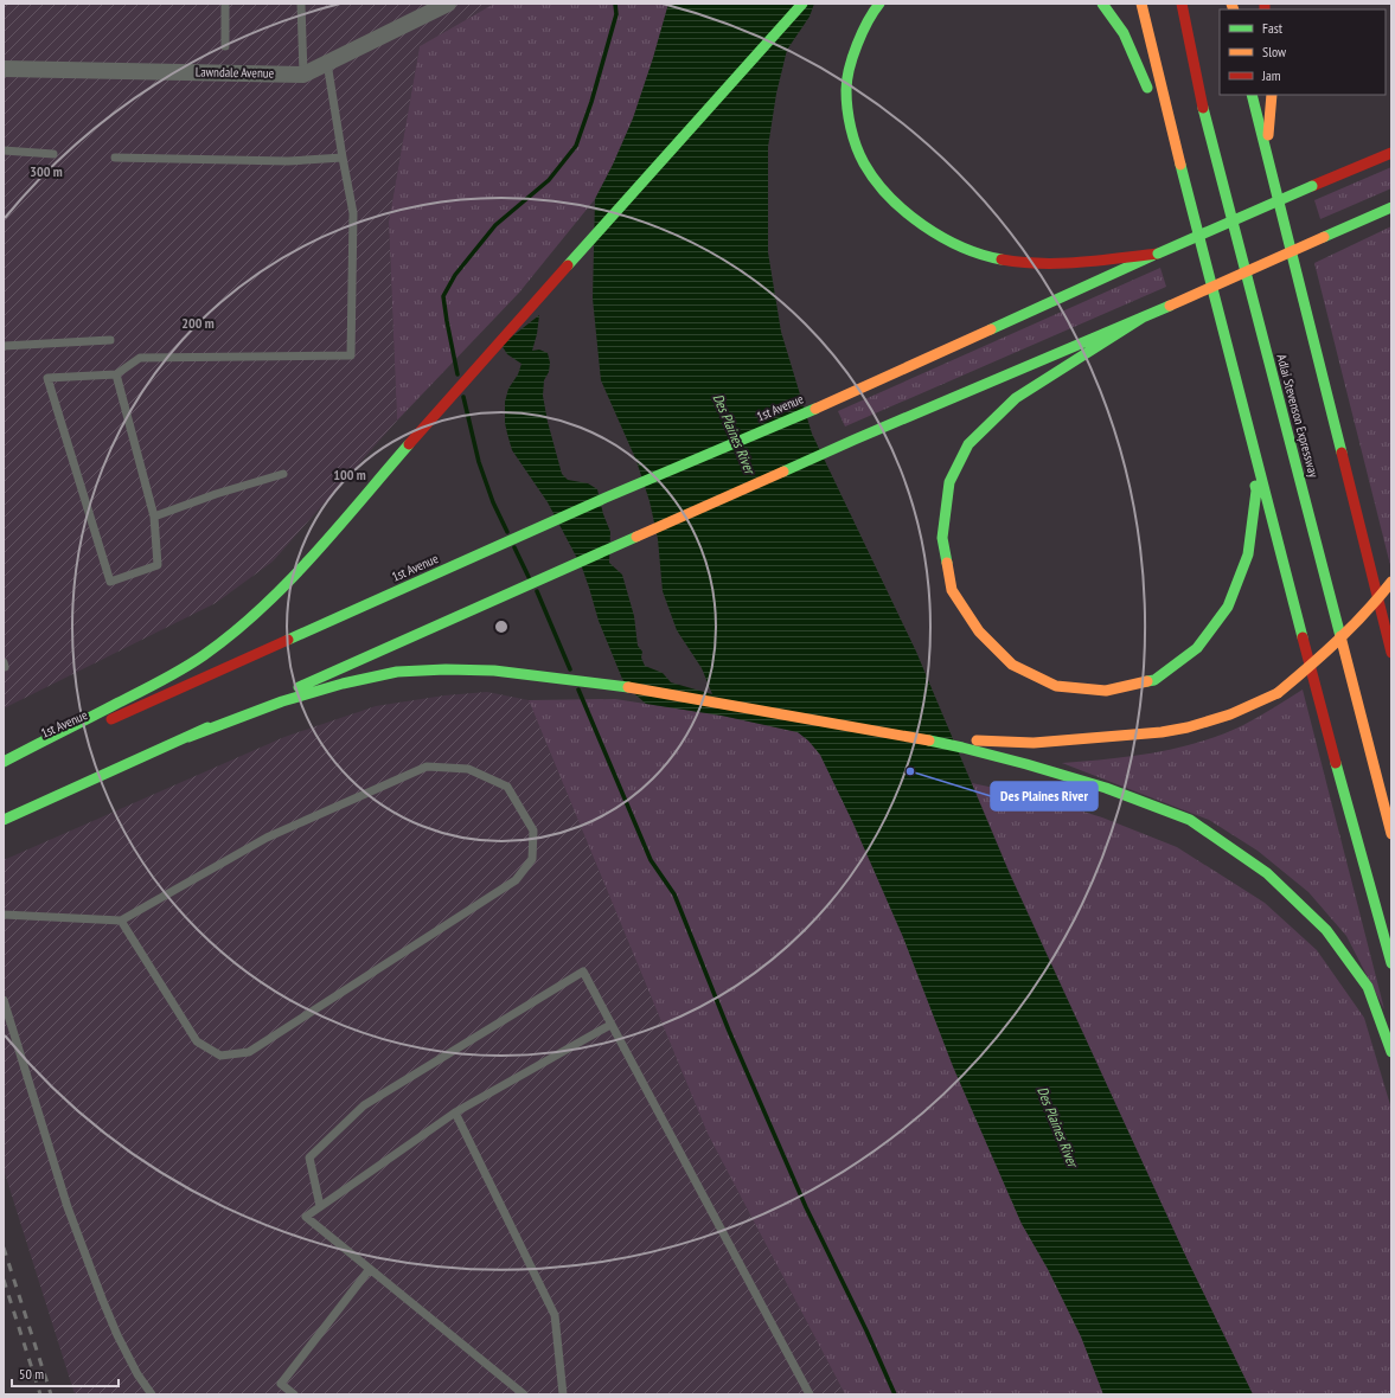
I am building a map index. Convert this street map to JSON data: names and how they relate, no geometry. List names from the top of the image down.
{
  "streets": {
    "main road": ["1st Avenue", "Adlai Stevenson Expressway"],
    "street": ["Lawndale Avenue"]
  },
  "water": ["Des Plaines River"],
  "places": ["Des Plaines River"],
  "legend": ["Fast", "Slow", "Jam"],
  "scale_bar": "50 m",
  "rings": ["300 m", "200 m", "100 m"]
}
